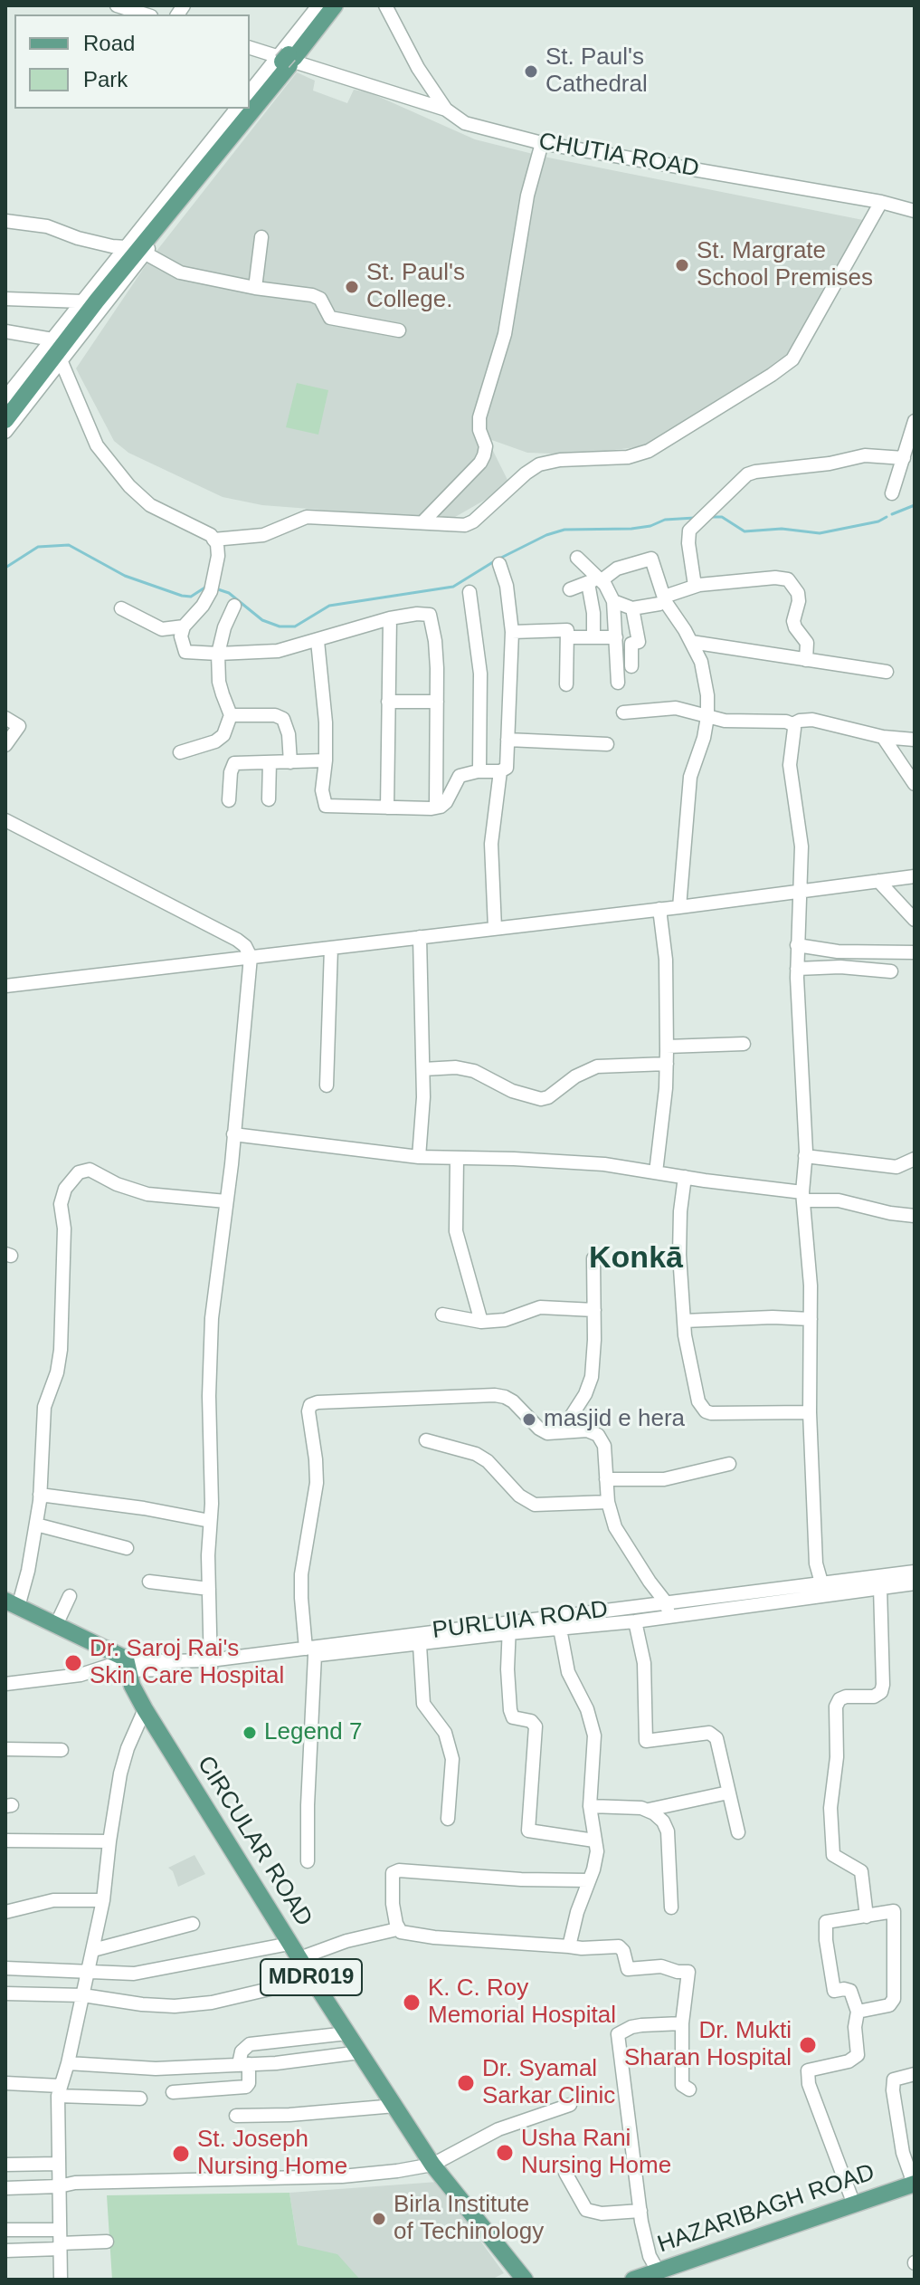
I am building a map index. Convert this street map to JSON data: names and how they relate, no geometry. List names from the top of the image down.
{
  "streets": {
    "main road": ["CIRCULAR ROAD", "MDR019", "HAZARIBAGH ROAD"],
    "street": ["CHUTIA ROAD", "PURLUIA ROAD"]
  },
  "crossings": [
    ["PURLUIA ROAD", "CIRCULAR ROAD"]
  ],
  "districts": ["Konkā"],
  "places": [
    "St. Paul's Cathedral",
    "St. Margrate School Premises",
    "St. Paul's College.",
    "masjid e hera",
    "Dr. Saroj Rai's Skin Care Hospital",
    "Legend 7",
    "K. C. Roy Memorial Hospital",
    "Dr. Mukti Sharan Hospital",
    "Dr. Syamal Sarkar Clinic",
    "Usha Rani Nursing Home",
    "St. Joseph Nursing Home",
    "Birla Institute of Techinology"
  ],
  "legend": ["Road", "Park"]
}
